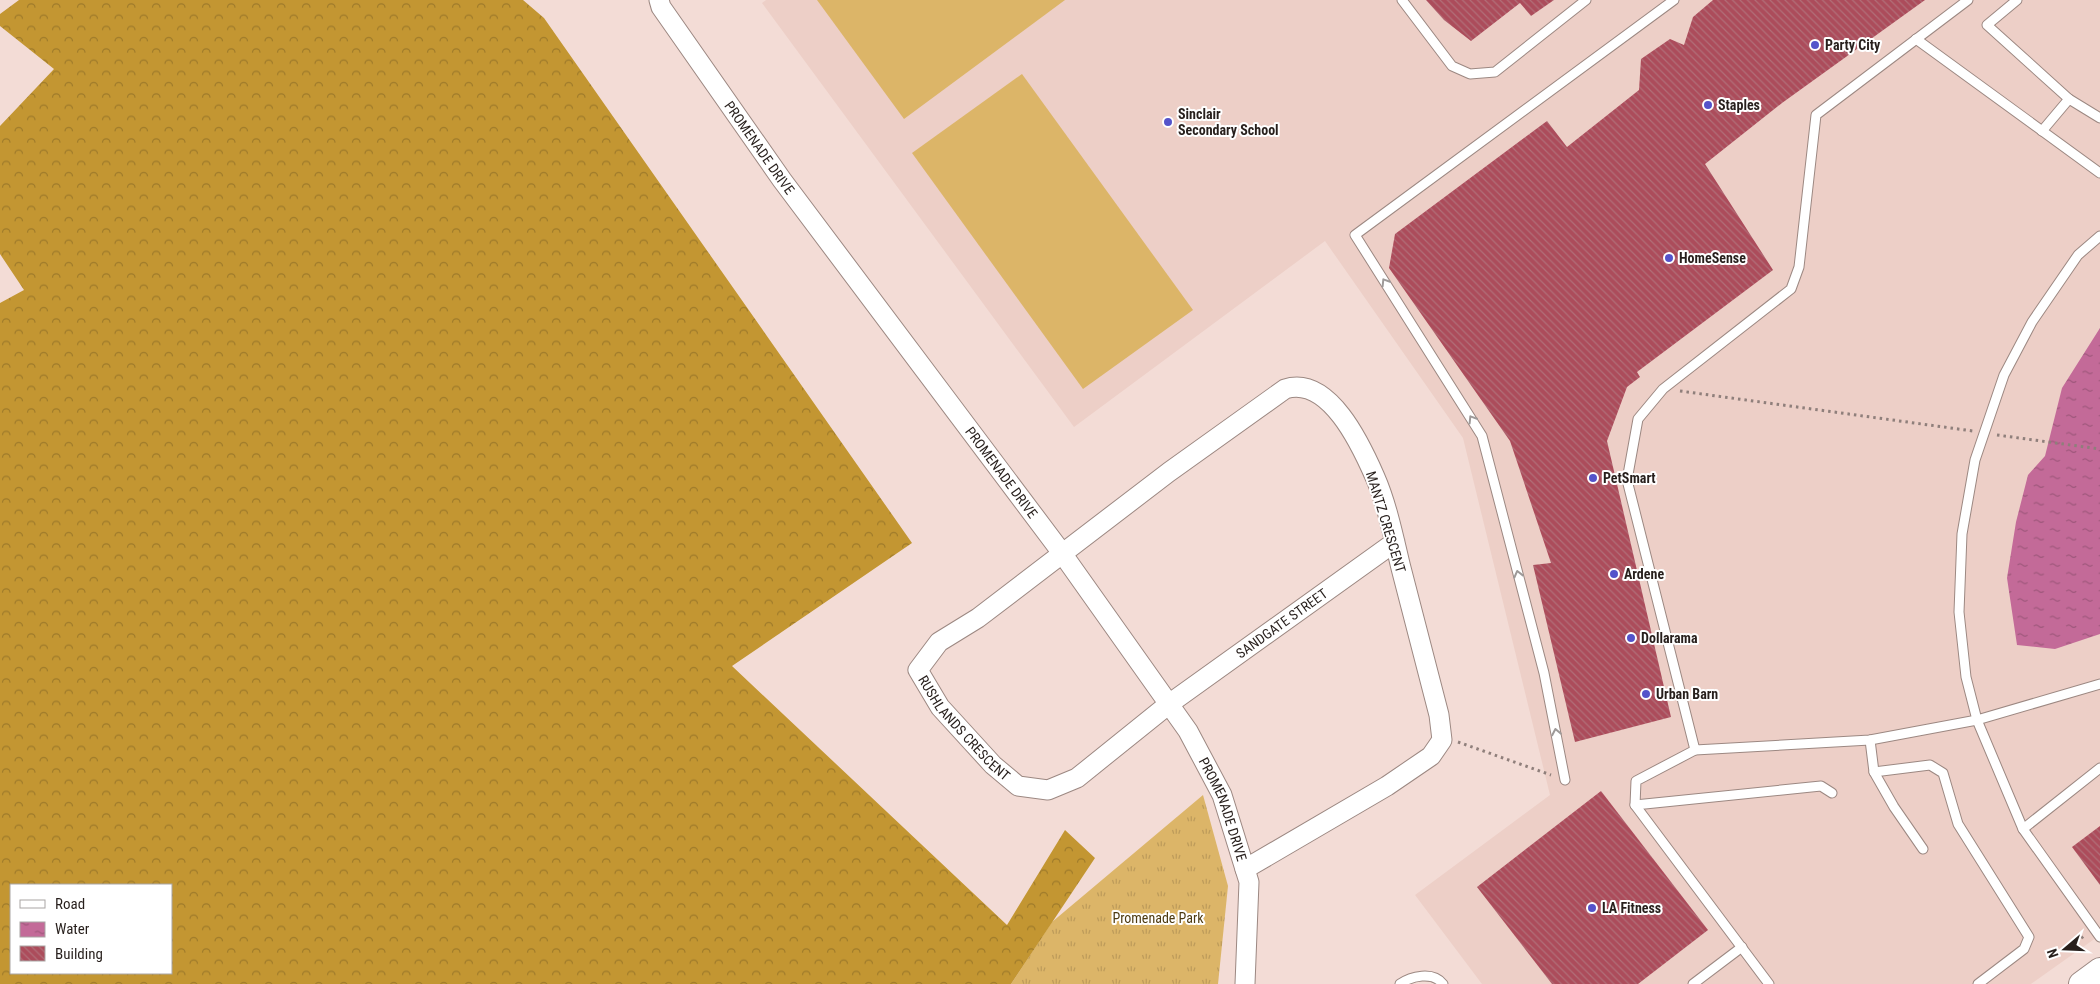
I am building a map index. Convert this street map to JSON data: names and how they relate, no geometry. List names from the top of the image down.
{
  "streets": {
    "street": [
      "PROMENADE DRIVE",
      "MANTZ CRESCENT",
      "SANDGATE STREET",
      "RUSHLANDS CRESCENT"
    ]
  },
  "crossings": [
    ["PROMENADE DRIVE", "MANTZ CRESCENT"],
    ["PROMENADE DRIVE", "SANDGATE STREET"],
    ["PROMENADE DRIVE", "RUSHLANDS CRESCENT"],
    ["MANTZ CRESCENT", "SANDGATE STREET"],
    ["MANTZ CRESCENT", "RUSHLANDS CRESCENT"],
    ["SANDGATE STREET", "RUSHLANDS CRESCENT"]
  ],
  "parks": ["Promenade Park"],
  "places": [
    "Party City",
    "Staples",
    "Sinclair Secondary School",
    "HomeSense",
    "PetSmart",
    "Ardene",
    "Dollarama",
    "Urban Barn",
    "LA Fitness"
  ],
  "legend": ["Road", "Water", "Building"],
  "north": "left"
}
